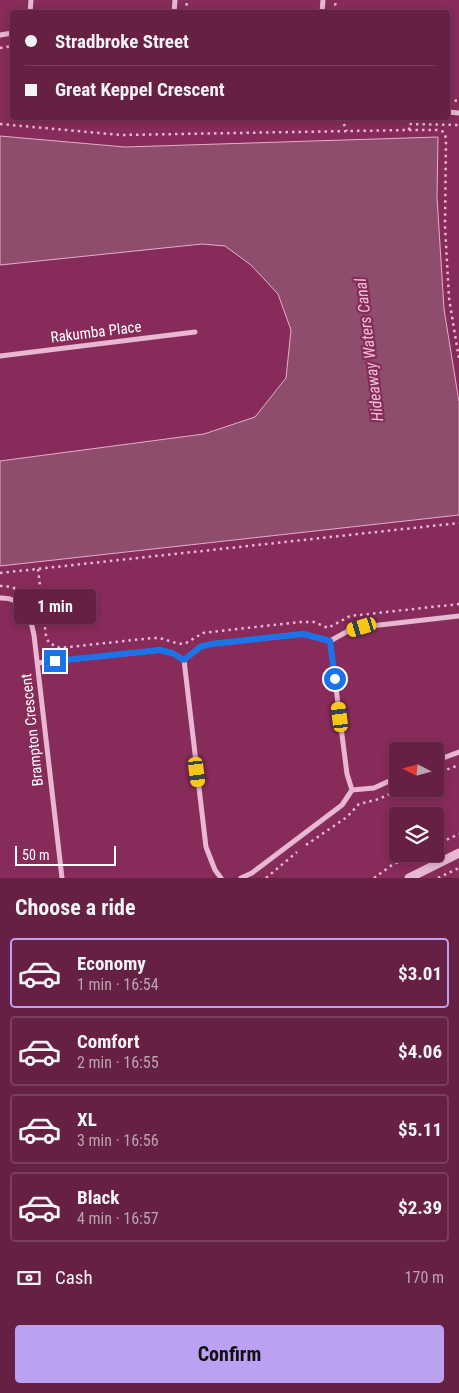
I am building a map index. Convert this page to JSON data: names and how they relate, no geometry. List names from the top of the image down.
{
  "streets": {
    "street": ["Rakumba Place", "Brampton Crescent"]
  },
  "water": ["Hideaway Waters Canal"],
  "scale_bar": "50 m",
  "north": "left",
  "page": {
    "banner": ["Stradbroke Street", "Great Keppel Crescent"],
    "bubble": "1 min",
    "scale": "50 m",
    "heading": "Choose a ride",
    "list": [
      {
        "name": "Economy",
        "note": "1 min · 16:54",
        "value": "$3.01"
      },
      {
        "name": "Comfort",
        "note": "2 min · 16:55",
        "value": "$4.06"
      },
      {
        "name": "XL",
        "note": "3 min · 16:56",
        "value": "$5.11"
      },
      {
        "name": "Black",
        "note": "4 min · 16:57",
        "value": "$2.39"
      }
    ],
    "pay": ["Cash", "170 m"],
    "buttons": "Confirm"
  }
}
